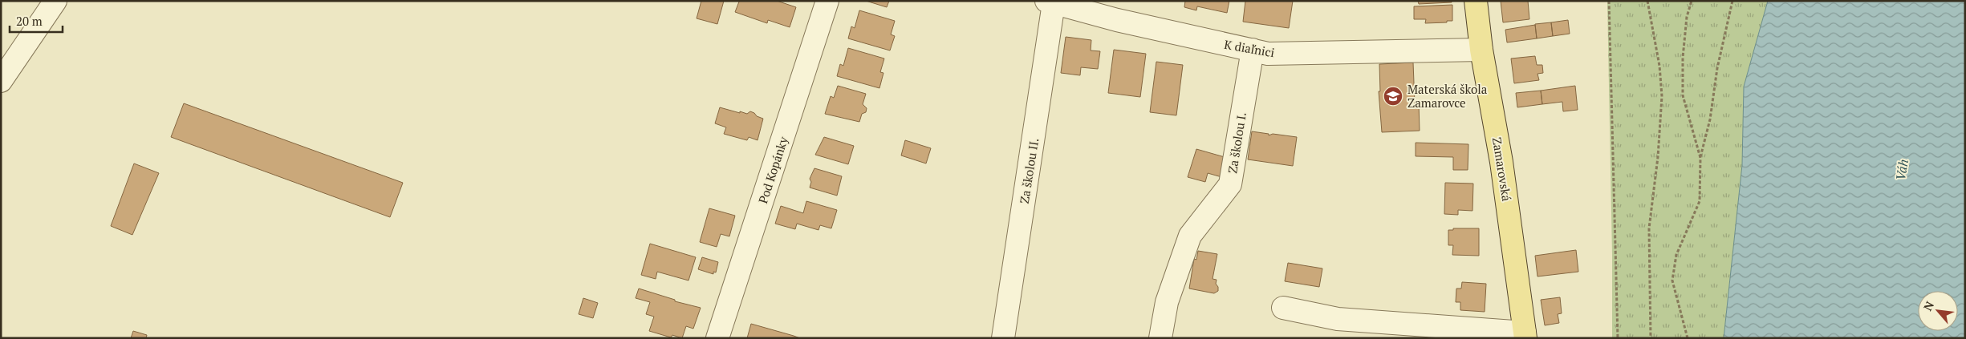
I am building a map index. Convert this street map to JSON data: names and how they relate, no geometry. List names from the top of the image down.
{
  "streets": {
    "main road": ["Zamarovská"],
    "street": [
      "K diaľnici",
      "Za školou I.",
      "Pod Kopánky",
      "Za školou II."
    ]
  },
  "crossings": [
    ["K diaľnici", "Za školou I."],
    ["K diaľnici", "Zamarovská"],
    ["K diaľnici", "Za školou II."]
  ],
  "water": ["Váh"],
  "places": {
    "school or university": ["Materská škola Zamarovce"]
  },
  "scale_bar": "20 m",
  "north": "top left"
}
